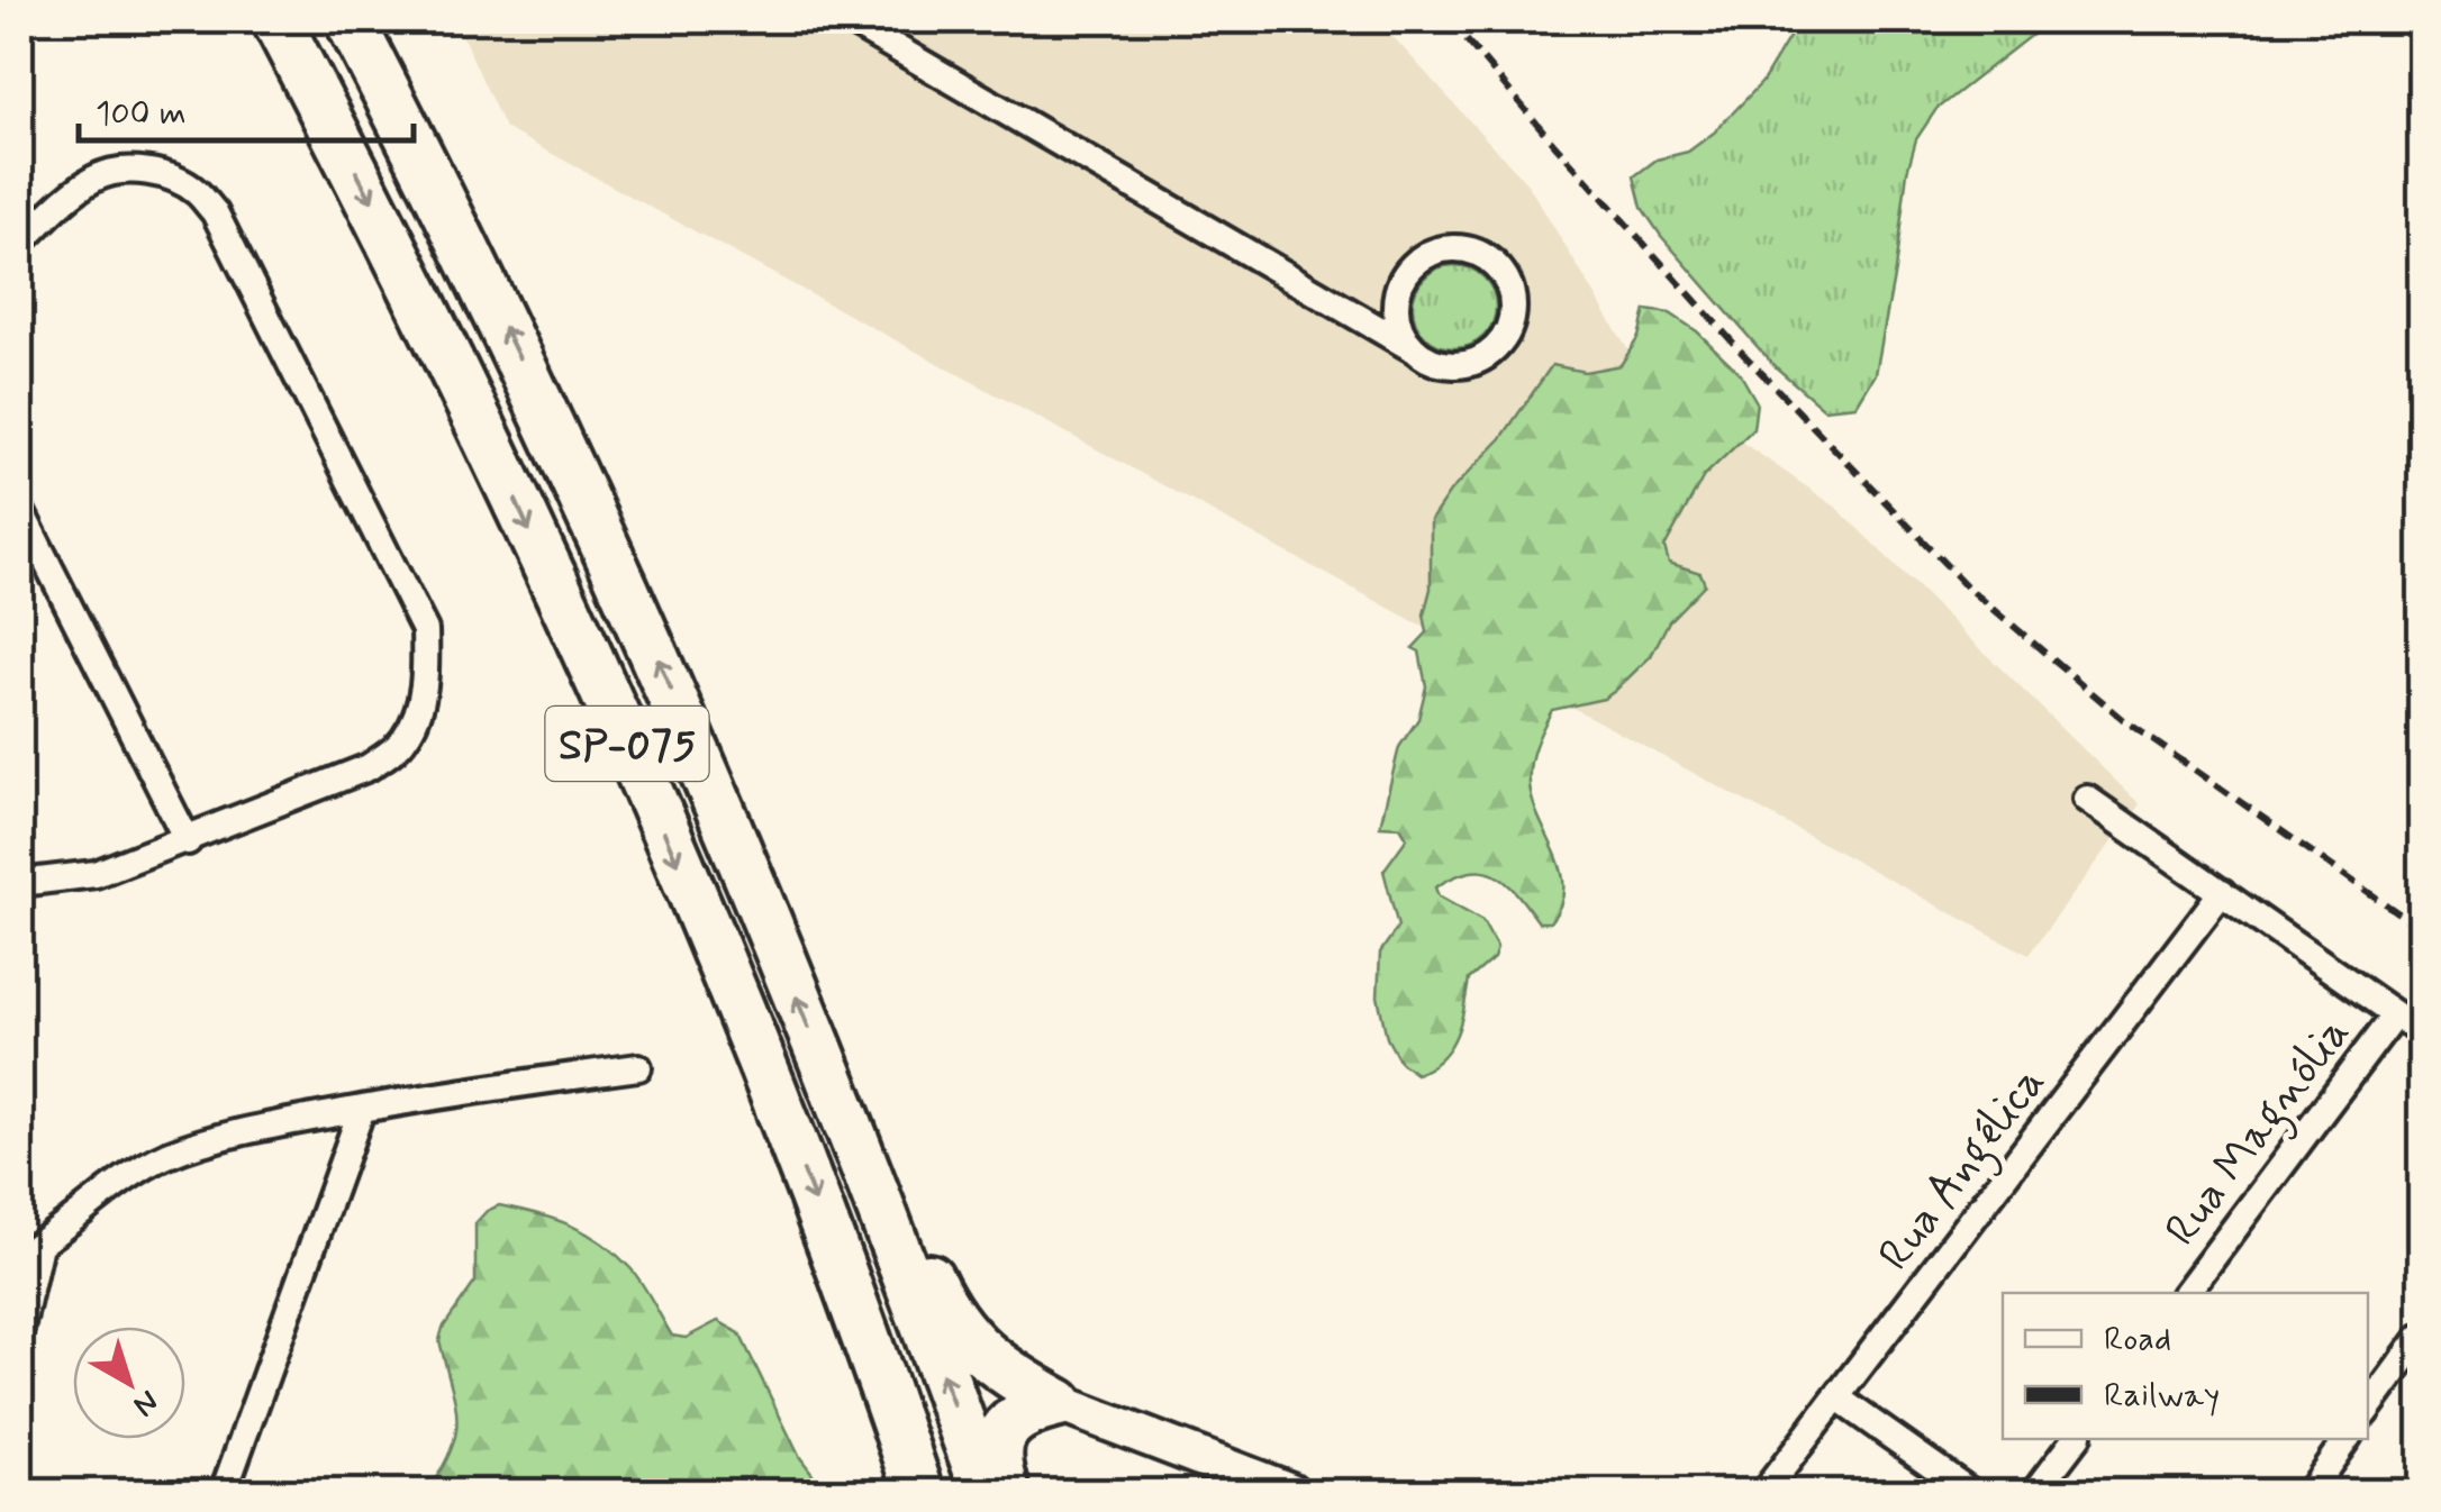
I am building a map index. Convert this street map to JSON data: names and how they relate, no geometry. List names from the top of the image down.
{
  "streets": {
    "highway": ["SP-075"],
    "street": ["Rua Magnólia", "Rua Angélica"]
  },
  "legend": ["Road", "Railway"],
  "scale_bar": "100 m",
  "north": "bottom right"
}
